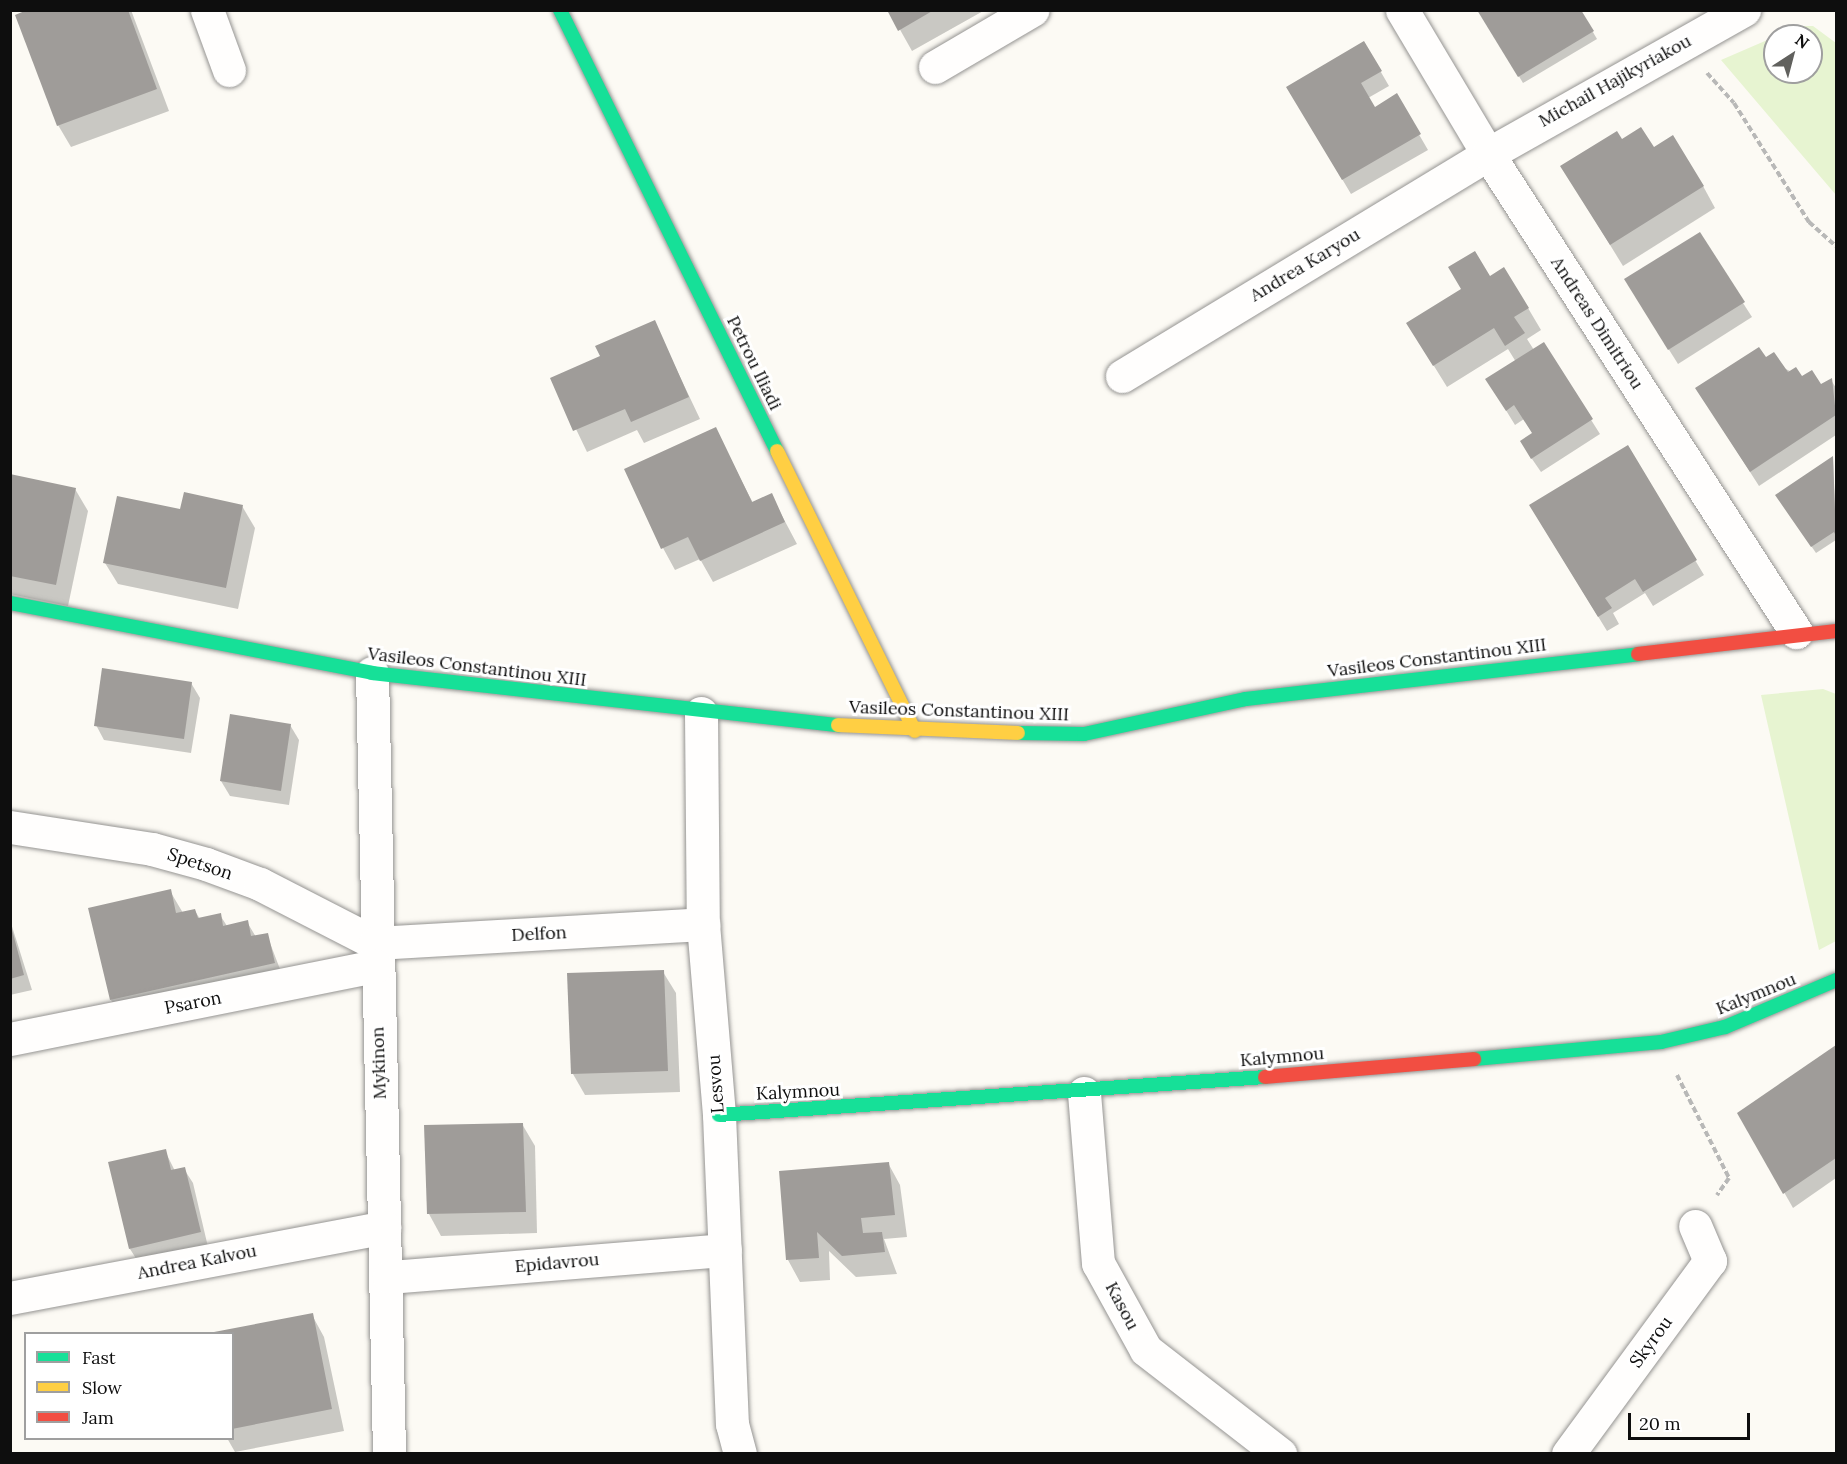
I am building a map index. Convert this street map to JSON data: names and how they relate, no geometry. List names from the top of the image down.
{
  "streets": {
    "street": [
      "Michail Hajikyriakou",
      "Andrea Karyou",
      "Andreas Dimitriou",
      "Petrou Iliadi",
      "Vasileos Constantinou XIII",
      "Spetson",
      "Delfon",
      "Kalymnou",
      "Psaron",
      "Mykinon",
      "Lesvou",
      "Andrea Kalvou",
      "Epidavrou",
      "Kasou",
      "Skyrou"
    ]
  },
  "crossings": [
    ["Michail Hajikyriakou", "Andrea Karyou"],
    ["Michail Hajikyriakou", "Andreas Dimitriou"],
    ["Andrea Karyou", "Andreas Dimitriou"],
    ["Andreas Dimitriou", "Vasileos Constantinou XIII"],
    ["Petrou Iliadi", "Vasileos Constantinou XIII"],
    ["Vasileos Constantinou XIII", "Mykinon"],
    ["Vasileos Constantinou XIII", "Lesvou"],
    ["Spetson", "Delfon"],
    ["Spetson", "Psaron"],
    ["Spetson", "Mykinon"],
    ["Delfon", "Psaron"],
    ["Delfon", "Mykinon"],
    ["Delfon", "Lesvou"],
    ["Kalymnou", "Lesvou"],
    ["Kalymnou", "Kasou"],
    ["Psaron", "Mykinon"],
    ["Mykinon", "Andrea Kalvou"],
    ["Mykinon", "Epidavrou"],
    ["Lesvou", "Epidavrou"]
  ],
  "legend": ["Fast", "Slow", "Jam"],
  "scale_bar": "20 m",
  "north": "top right"
}
